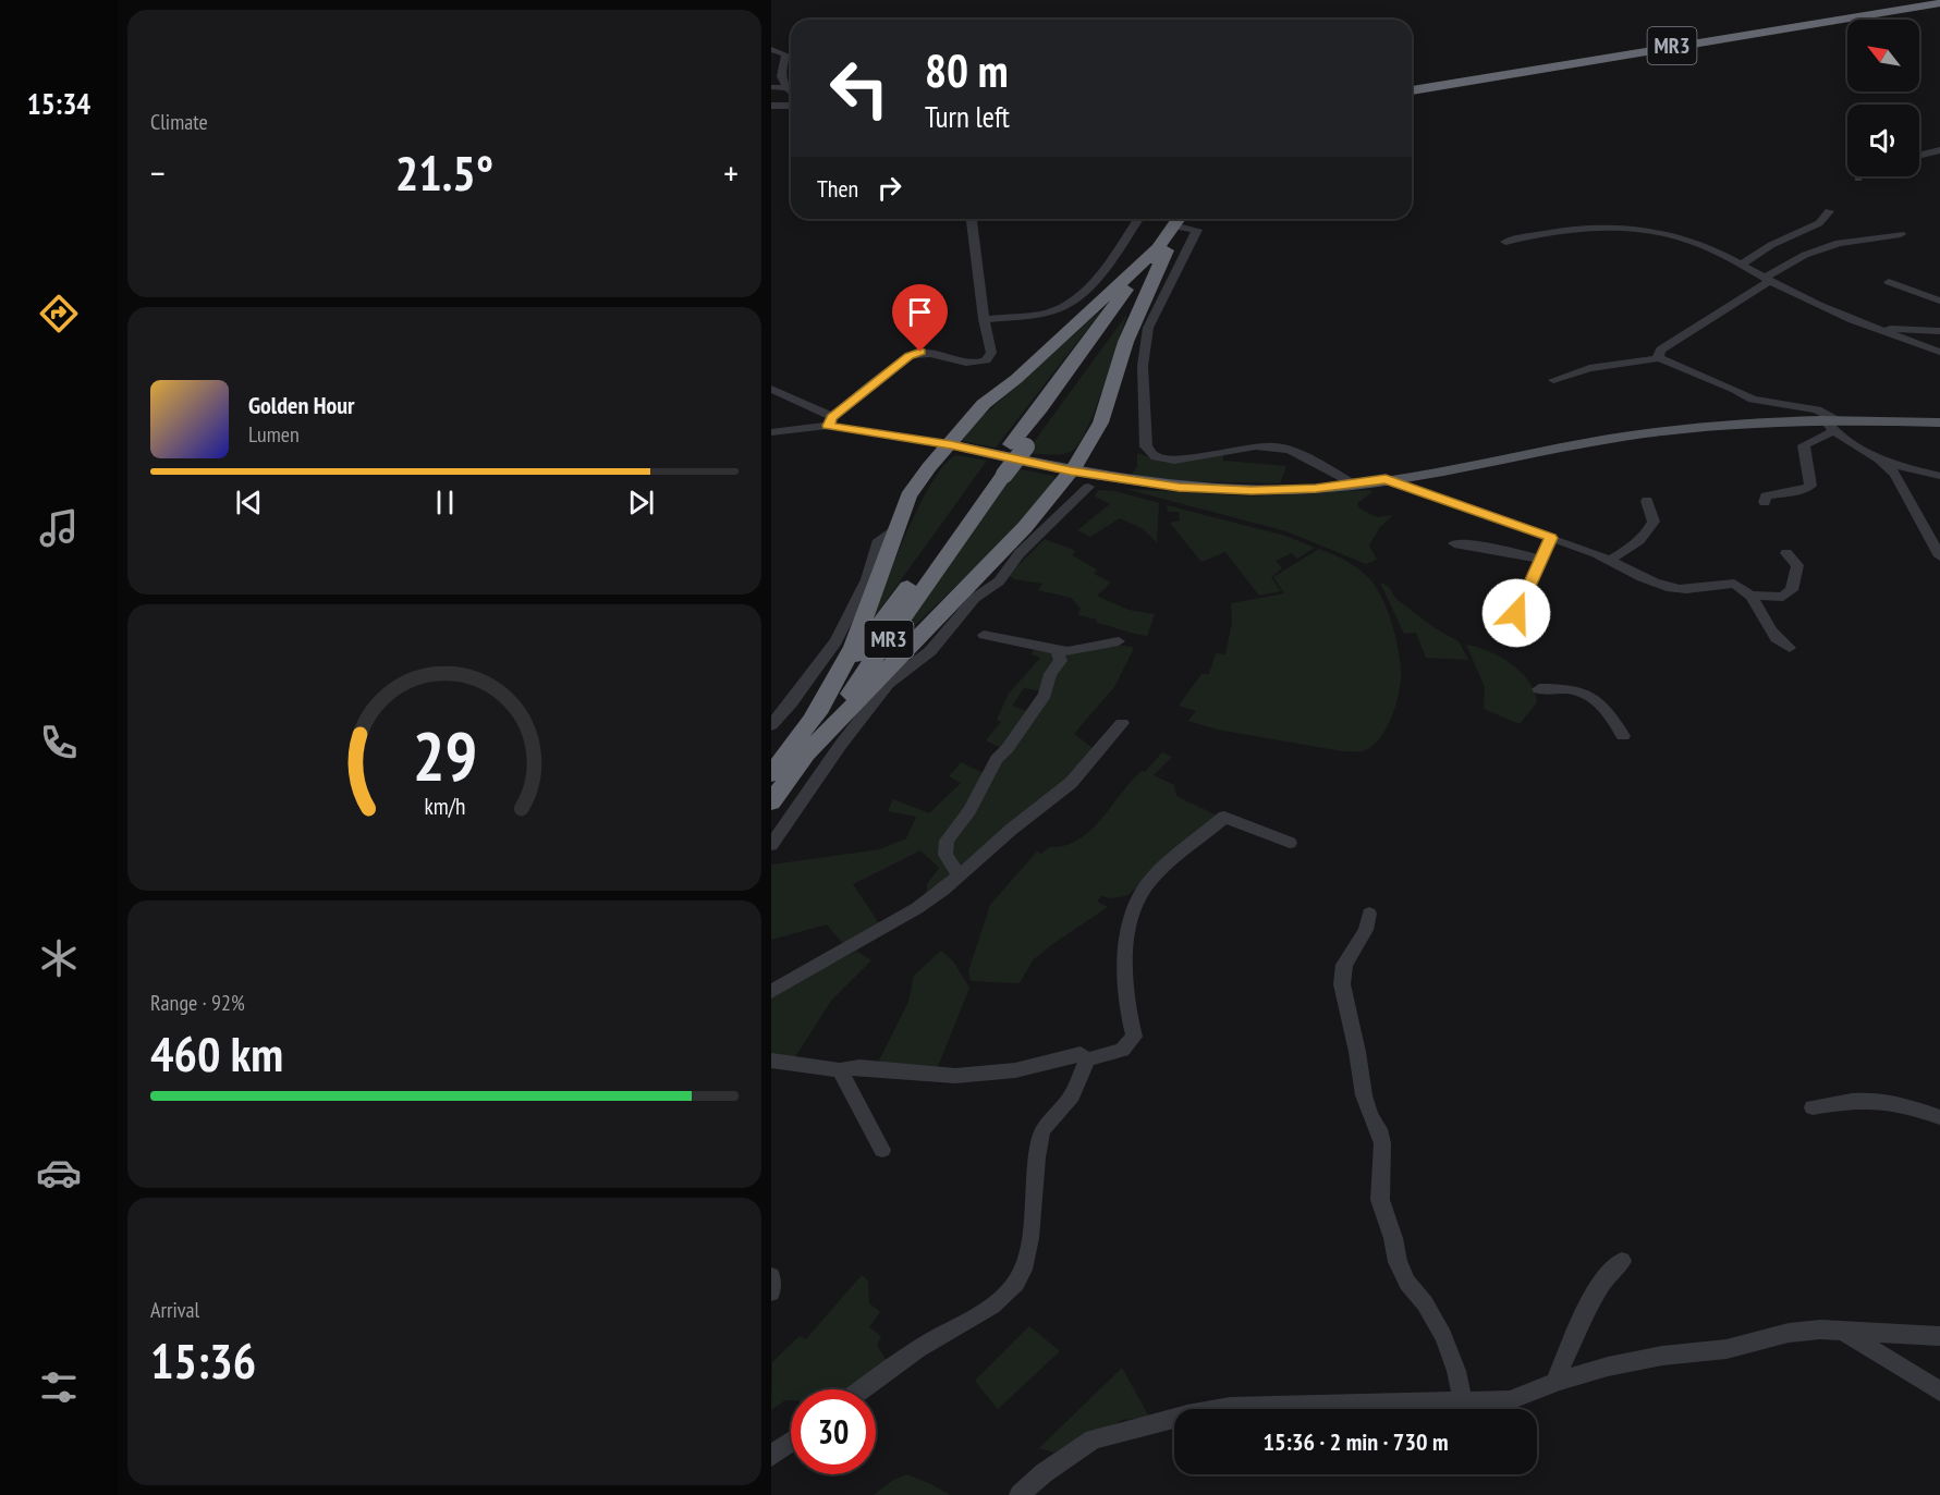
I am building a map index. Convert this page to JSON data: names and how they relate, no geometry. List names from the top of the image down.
{
  "streets": {
    "highway": ["MR3"]
  },
  "north": "top left",
  "page": {
    "tabs": "15:34",
    "tile": [
      "Climate",
      ["Range · 92%", "460 km"],
      ["Arrival", "15:36"]
    ],
    "turn": ["80 m", "Turn left"],
    "heat": ["−", "21.5°", "+"],
    "then": "Then",
    "song": ["Golden Hour", "Lumen"],
    "limit": "30",
    "trip": "15:36 · 2 min · 730 m",
    "gauge": ["29", "km/h"]
  }
}
